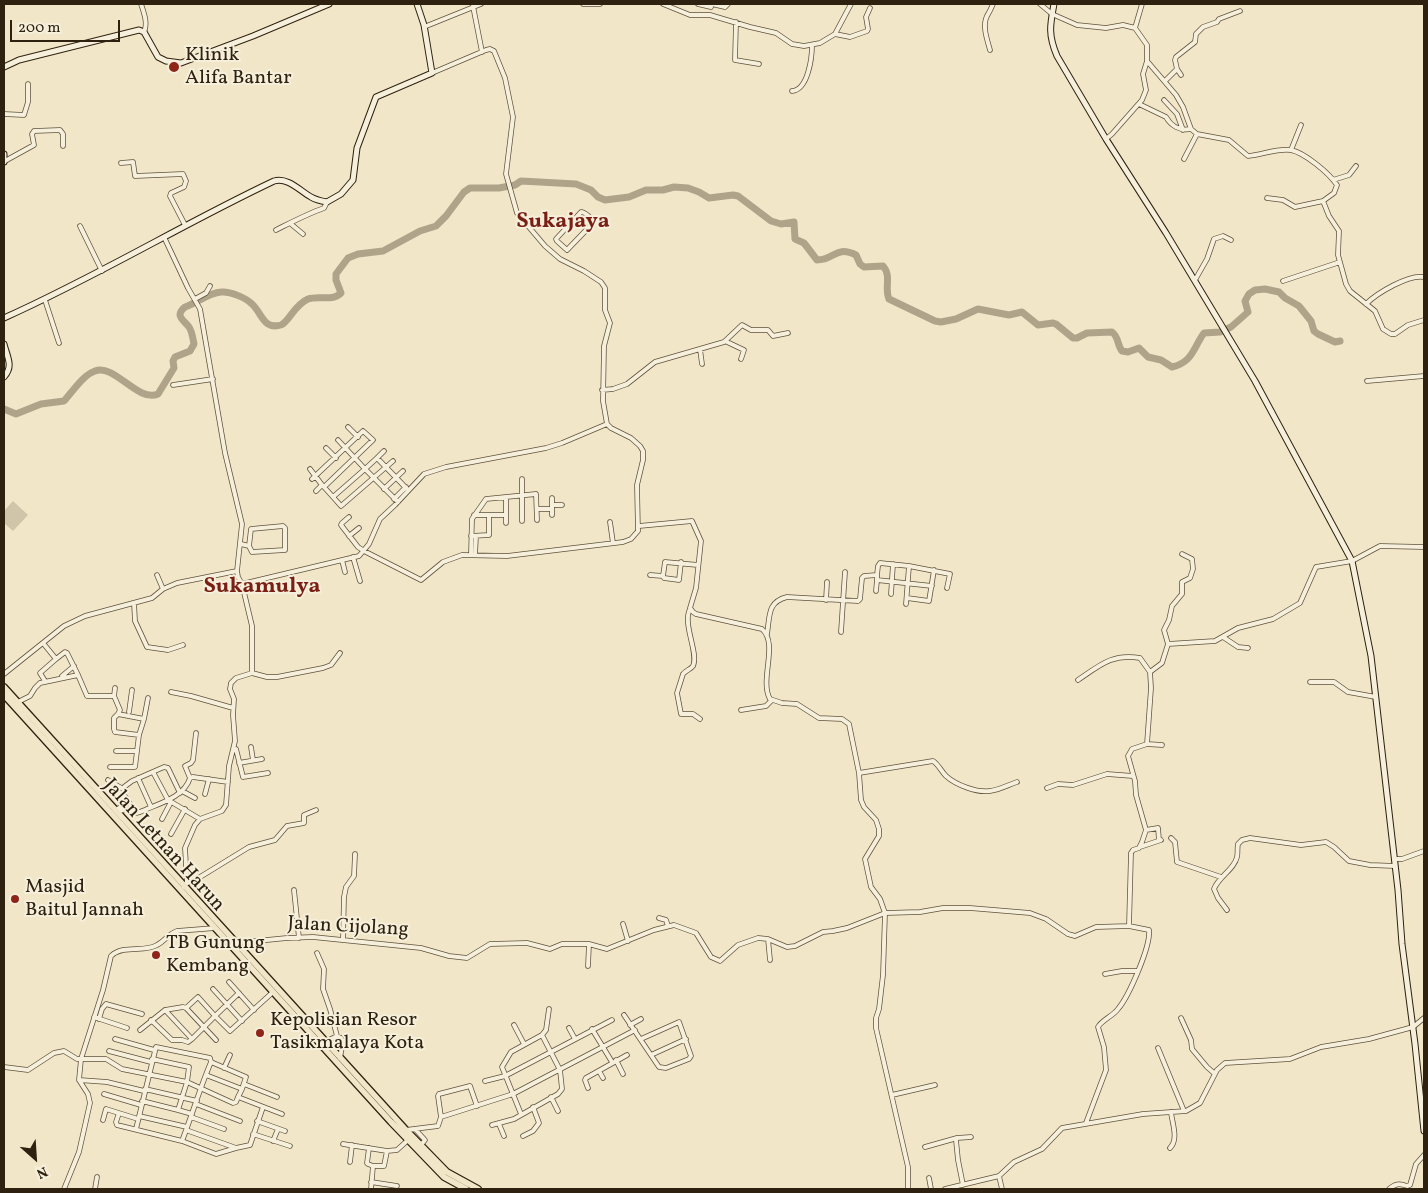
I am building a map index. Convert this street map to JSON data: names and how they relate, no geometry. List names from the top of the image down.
{
  "streets": {
    "main road": ["Jalan Letnan Harun"],
    "street": ["Jalan Cijolang"]
  },
  "crossings": [
    ["Jalan Letnan Harun", "Jalan Cijolang"]
  ],
  "districts": ["Sukajaya", "Sukamulya"],
  "places": [
    "Klinik Alifa Bantar",
    "Masjid Baitul Jannah",
    "TB Gunung Kembang",
    "Kepolisian Resor Tasikmalaya Kota"
  ],
  "scale_bar": "200 m",
  "north": "bottom right"
}
